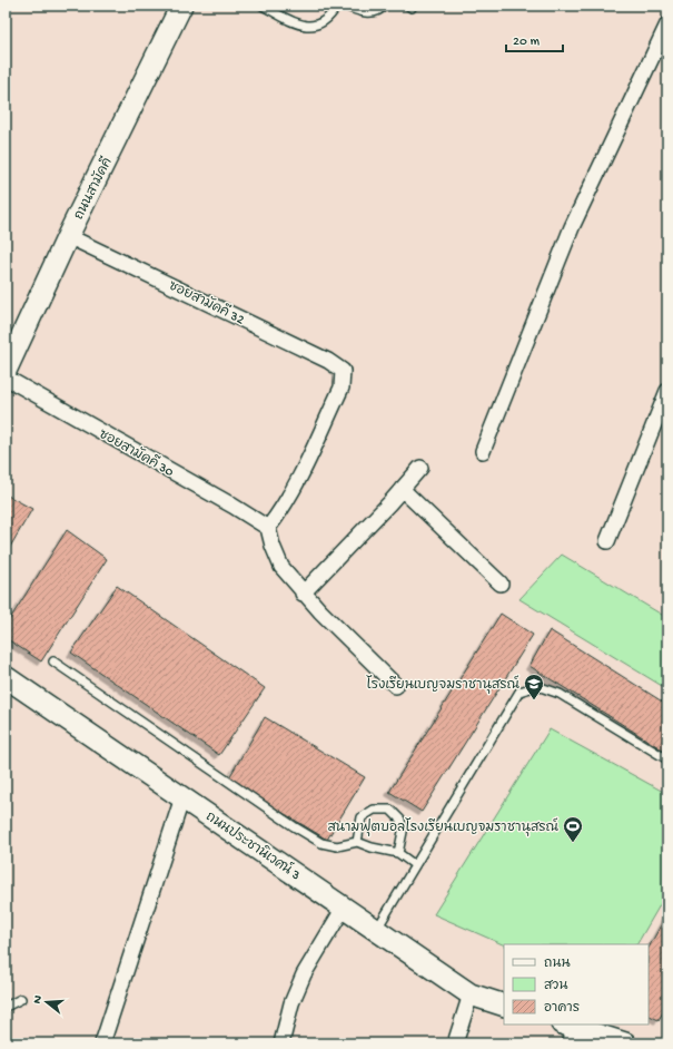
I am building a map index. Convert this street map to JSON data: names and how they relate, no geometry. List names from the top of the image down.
{
  "streets": {
    "street": [
      "ถนนสามัคคี",
      "ซอยสามัคคี 32",
      "ซอยสามัคคี 30",
      "ถนนประชานิเวศน์ 3"
    ]
  },
  "crossings": [
    ["ถนนสามัคคี", "ซอยสามัคคี 32"],
    ["ซอยสามัคคี 32", "ซอยสามัคคี 30"]
  ],
  "places": {
    "school or university": ["โรงเรียนเบญจมราชานุสรณ์"],
    "sports": ["สนามฟุตบอลโรงเรียนเบญจมราชานุสรณ์"]
  },
  "legend": ["ถนน", "สวน", "อาคาร"],
  "scale_bar": "20 m",
  "north": "left"
}
